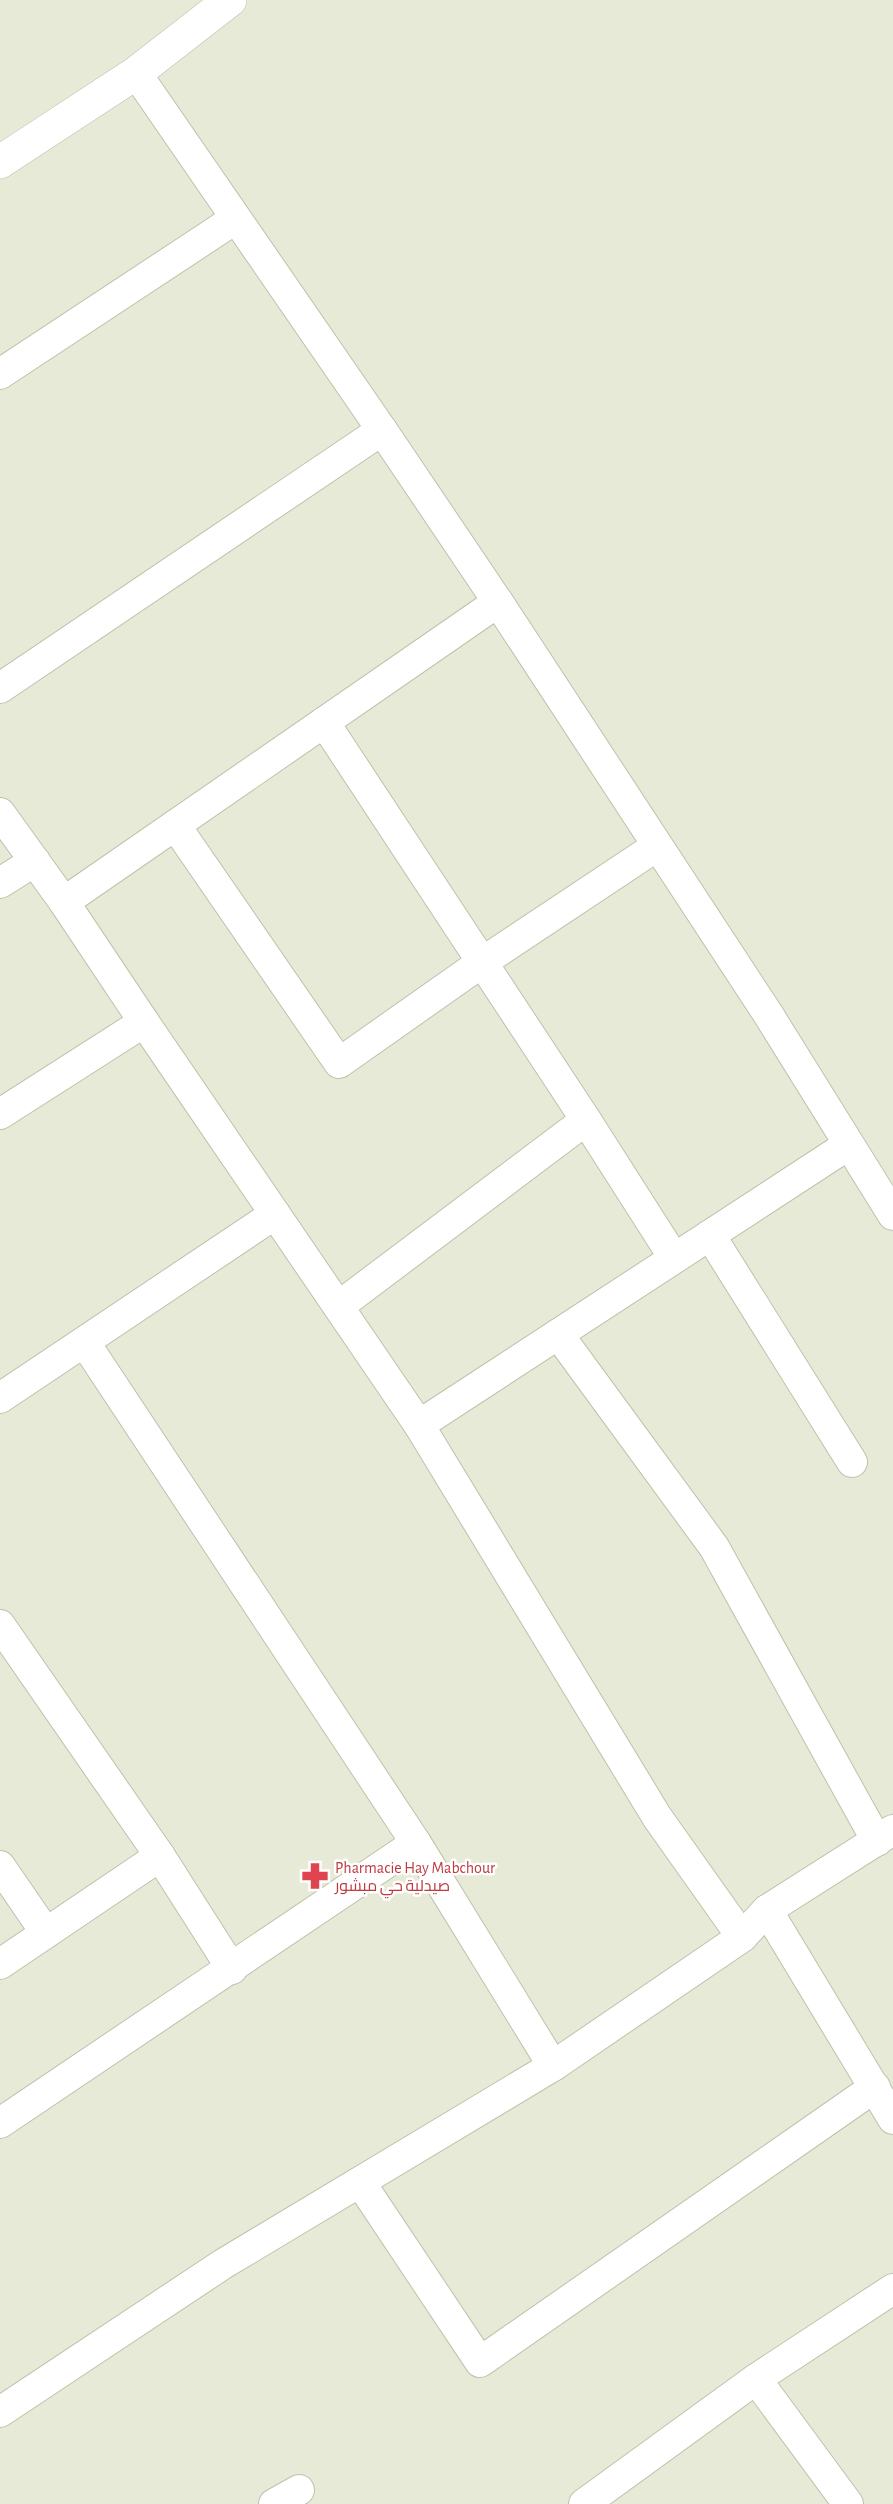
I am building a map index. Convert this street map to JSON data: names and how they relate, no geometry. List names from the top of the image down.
{
  "places": {
    "pharmacy": ["Pharmacie Hay Mabchour صيدلية حي مبشور"]
  }
}
